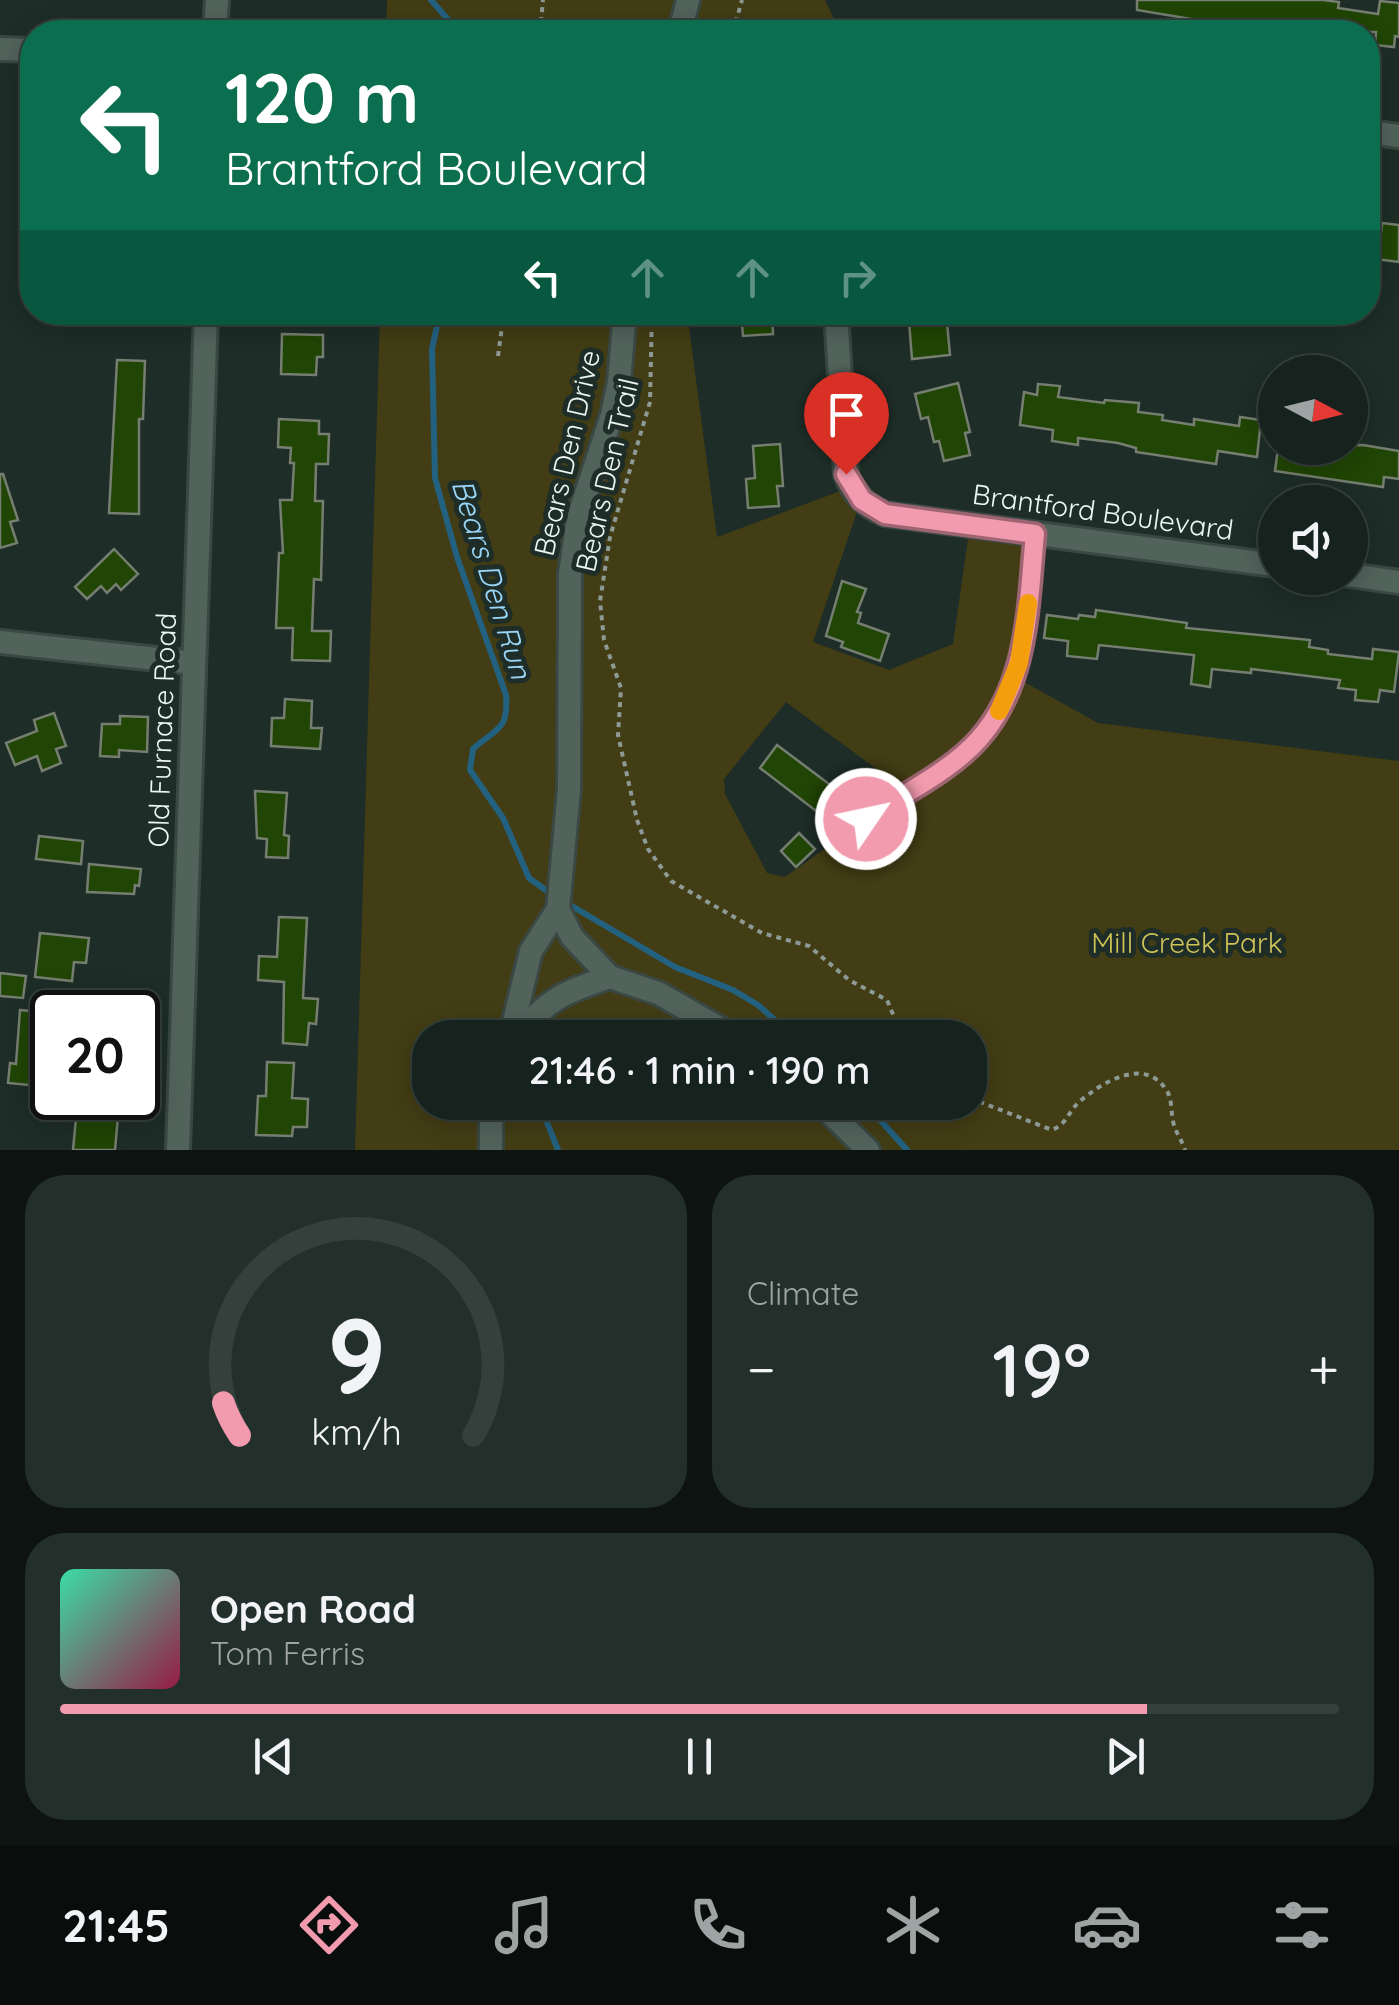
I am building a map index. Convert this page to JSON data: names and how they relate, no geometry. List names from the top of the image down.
{
  "streets": {
    "street": ["Bears Den Drive", "Brantford Boulevard", "Old Furnace Road"],
    "path": ["Bears Den Trail"]
  },
  "water": ["Bears Den Run"],
  "parks": ["Mill Creek Park"],
  "north": "right",
  "page": {
    "turn": ["120 m", "Brantford Boulevard"],
    "limit": "20",
    "trip": "21:46 · 1 min · 190 m",
    "tile": "Climate",
    "heat": ["−", "19°", "+"],
    "song": ["Open Road", "Tom Ferris"],
    "tabs": "21:45",
    "gauge": ["9", "km/h"]
  }
}
